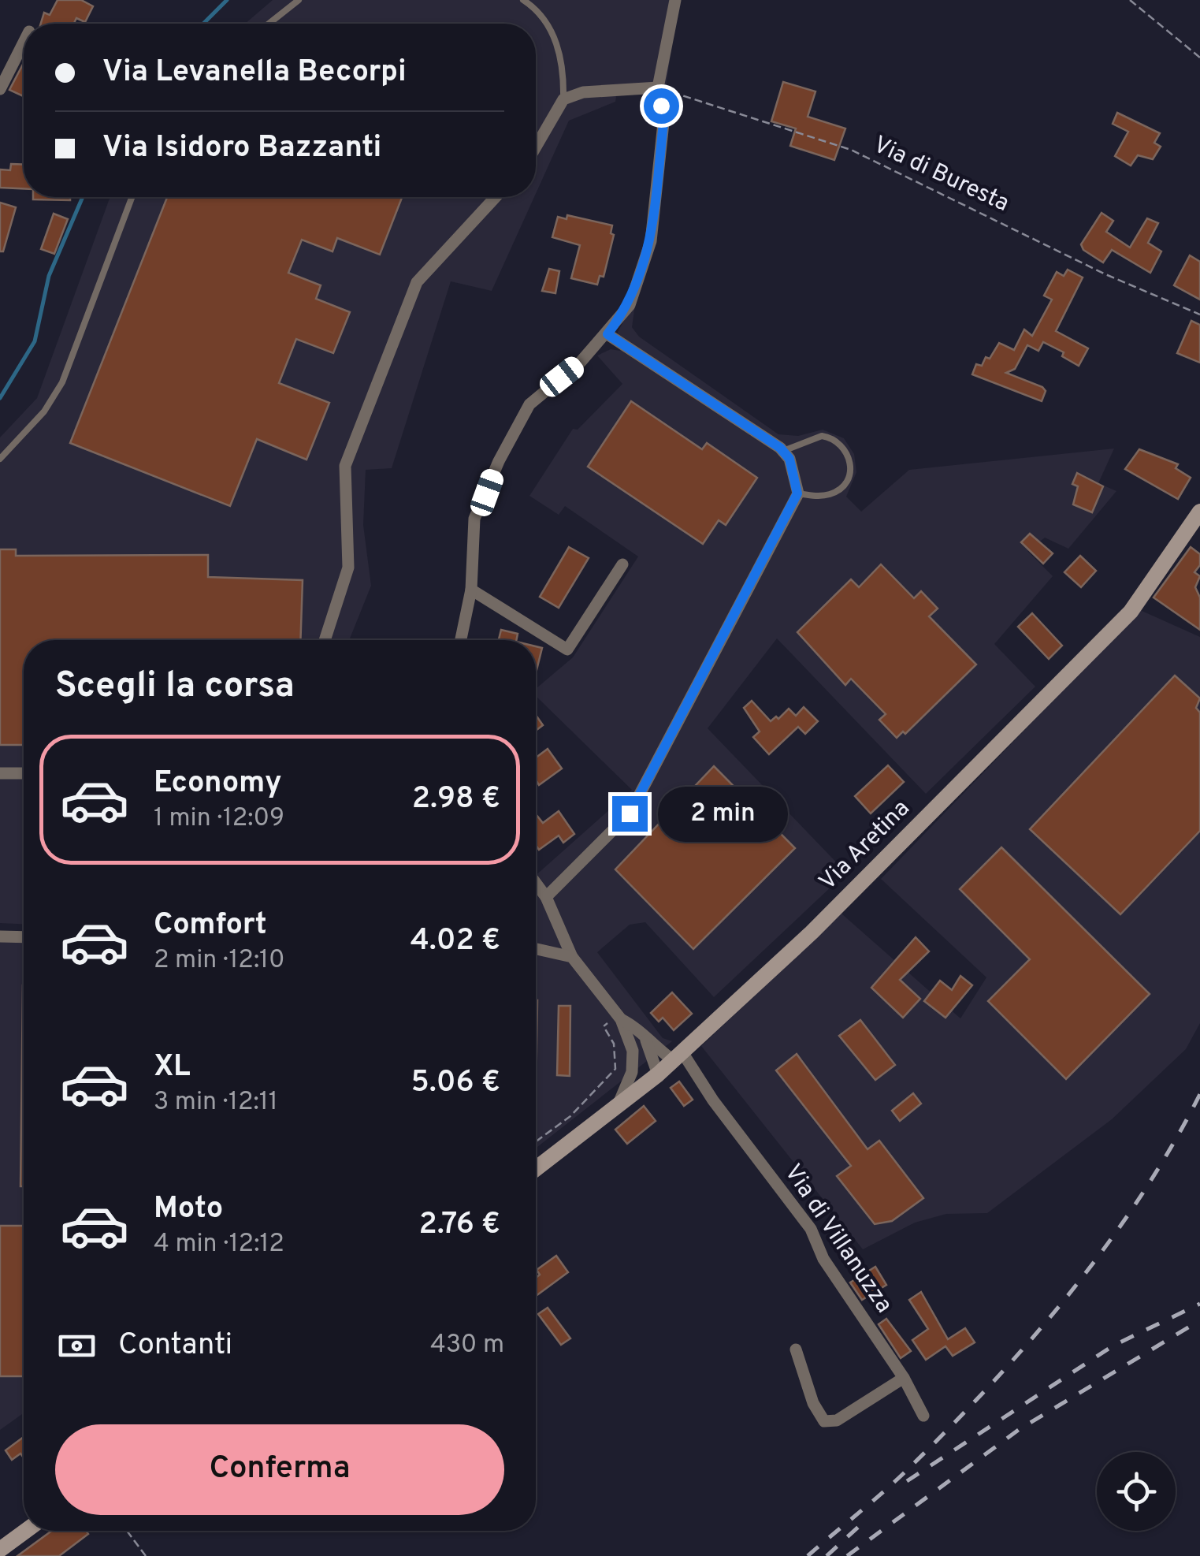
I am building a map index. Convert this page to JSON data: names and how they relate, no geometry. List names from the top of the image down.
{
  "streets": {
    "street": ["Via Aretina", "Via di Villanuzza"],
    "path": ["Via di Buresta"]
  },
  "crossings": [
    ["Via Aretina", "Via di Villanuzza"]
  ],
  "page": {
    "banner": ["Via Levanella Becorpi", "Via Isidoro Bazzanti"],
    "heading": "Scegli la corsa",
    "list": [
      {
        "name": "Economy",
        "note": "1 min · 12:09",
        "value": "2.98 €"
      },
      {
        "name": "Comfort",
        "note": "2 min · 12:10",
        "value": "4.02 €"
      },
      {
        "name": "XL",
        "note": "3 min · 12:11",
        "value": "5.06 €"
      },
      {
        "name": "Moto",
        "note": "4 min · 12:12",
        "value": "2.76 €"
      }
    ],
    "bubble": "2 min",
    "pay": ["Contanti", "430 m"],
    "buttons": "Conferma"
  }
}
